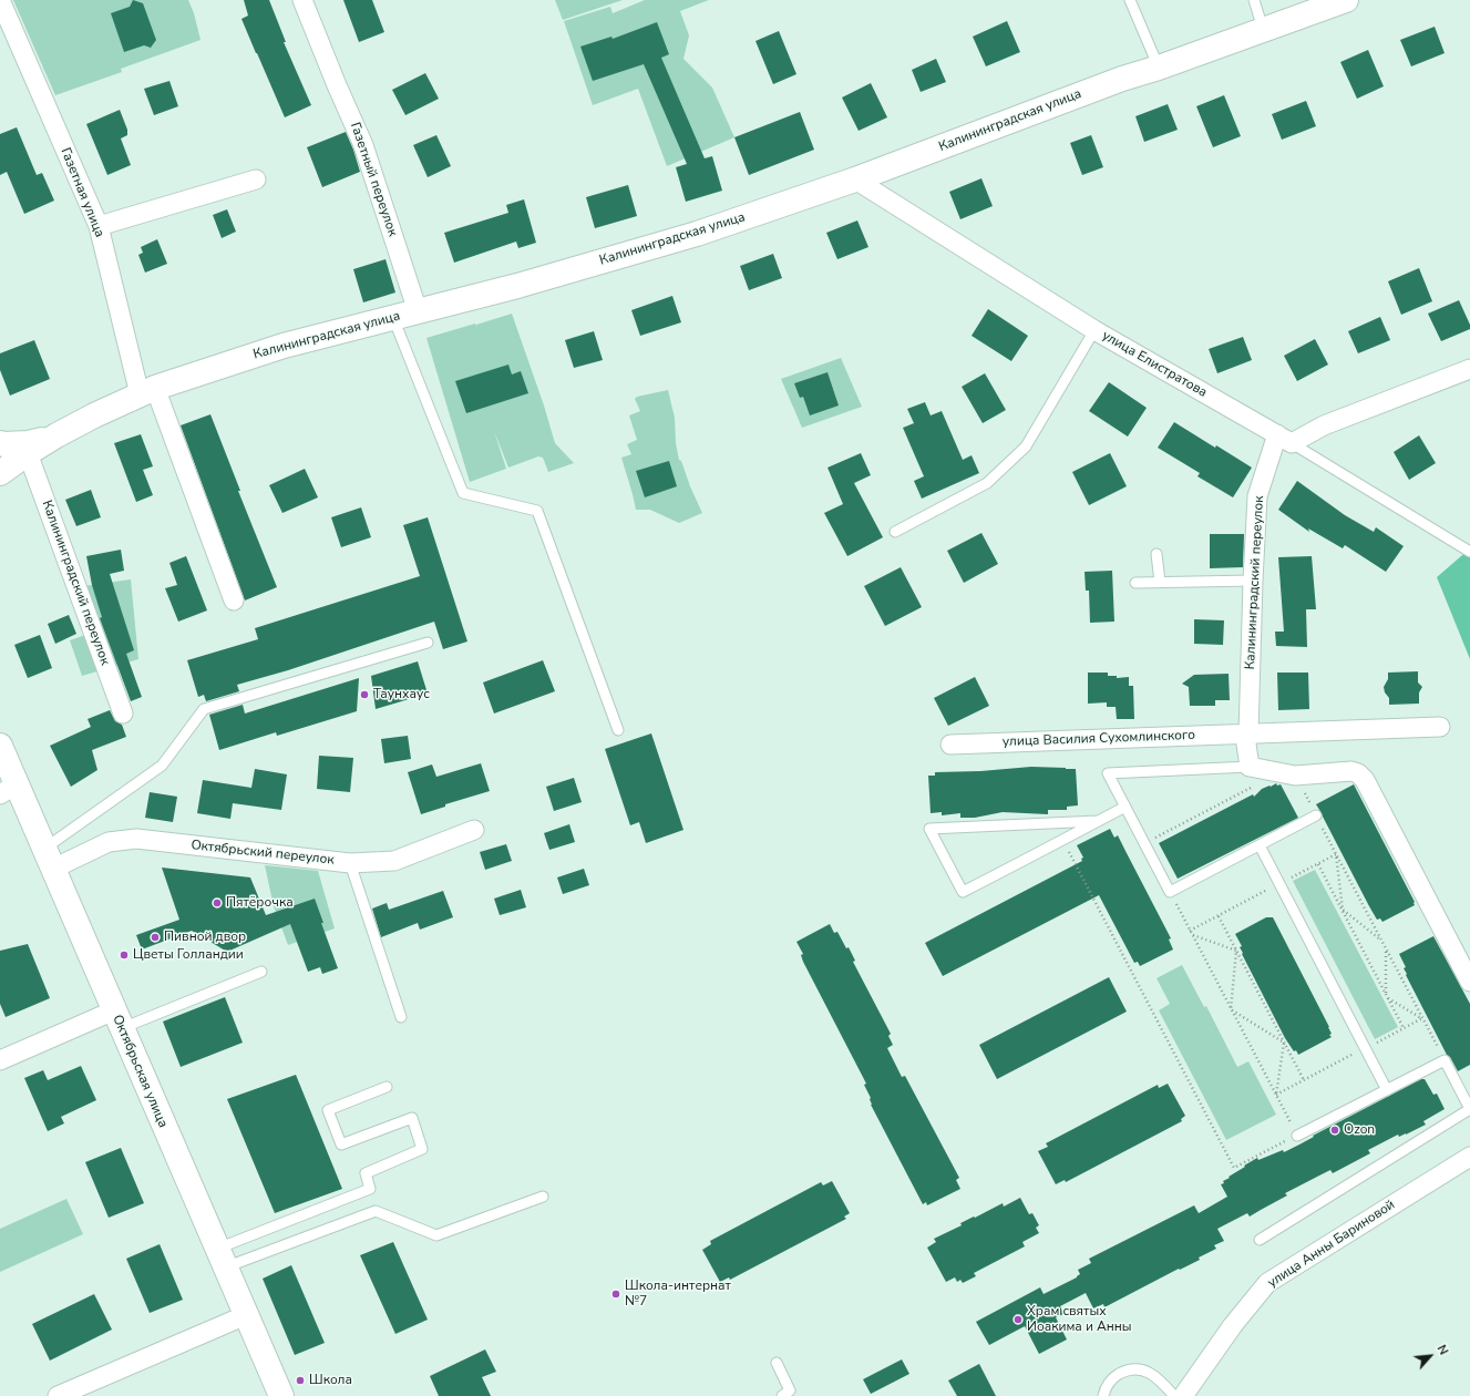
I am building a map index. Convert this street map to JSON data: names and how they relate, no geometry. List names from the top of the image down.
{
  "streets": {
    "street": [
      "Калининградская улица",
      "Газетный переулок",
      "Газетная улица",
      "улица Елистратова",
      "Калининградский переулок",
      "улица Василия Сухомлинского",
      "Октябрьский переулок",
      "Октябрьская улица",
      "улица Анны Бариновой"
    ]
  },
  "crossings": [
    ["Калининградская улица", "Газетный переулок"],
    ["Калининградская улица", "Газетная улица"],
    ["Калининградская улица", "улица Елистратова"],
    ["Калининградская улица", "Калининградский переулок"],
    ["улица Елистратова", "Калининградский переулок"],
    ["Калининградский переулок", "улица Василия Сухомлинского"],
    ["Октябрьский переулок", "Октябрьская улица"]
  ],
  "places": [
    "Таунхаус",
    "Пятёрочка",
    "Пивной двор",
    "Цветы Голландии",
    "Ozon",
    "Школа-интернат №7",
    "Храм святых Иоакима и Анны",
    "Школа"
  ],
  "north": "top right"
}
